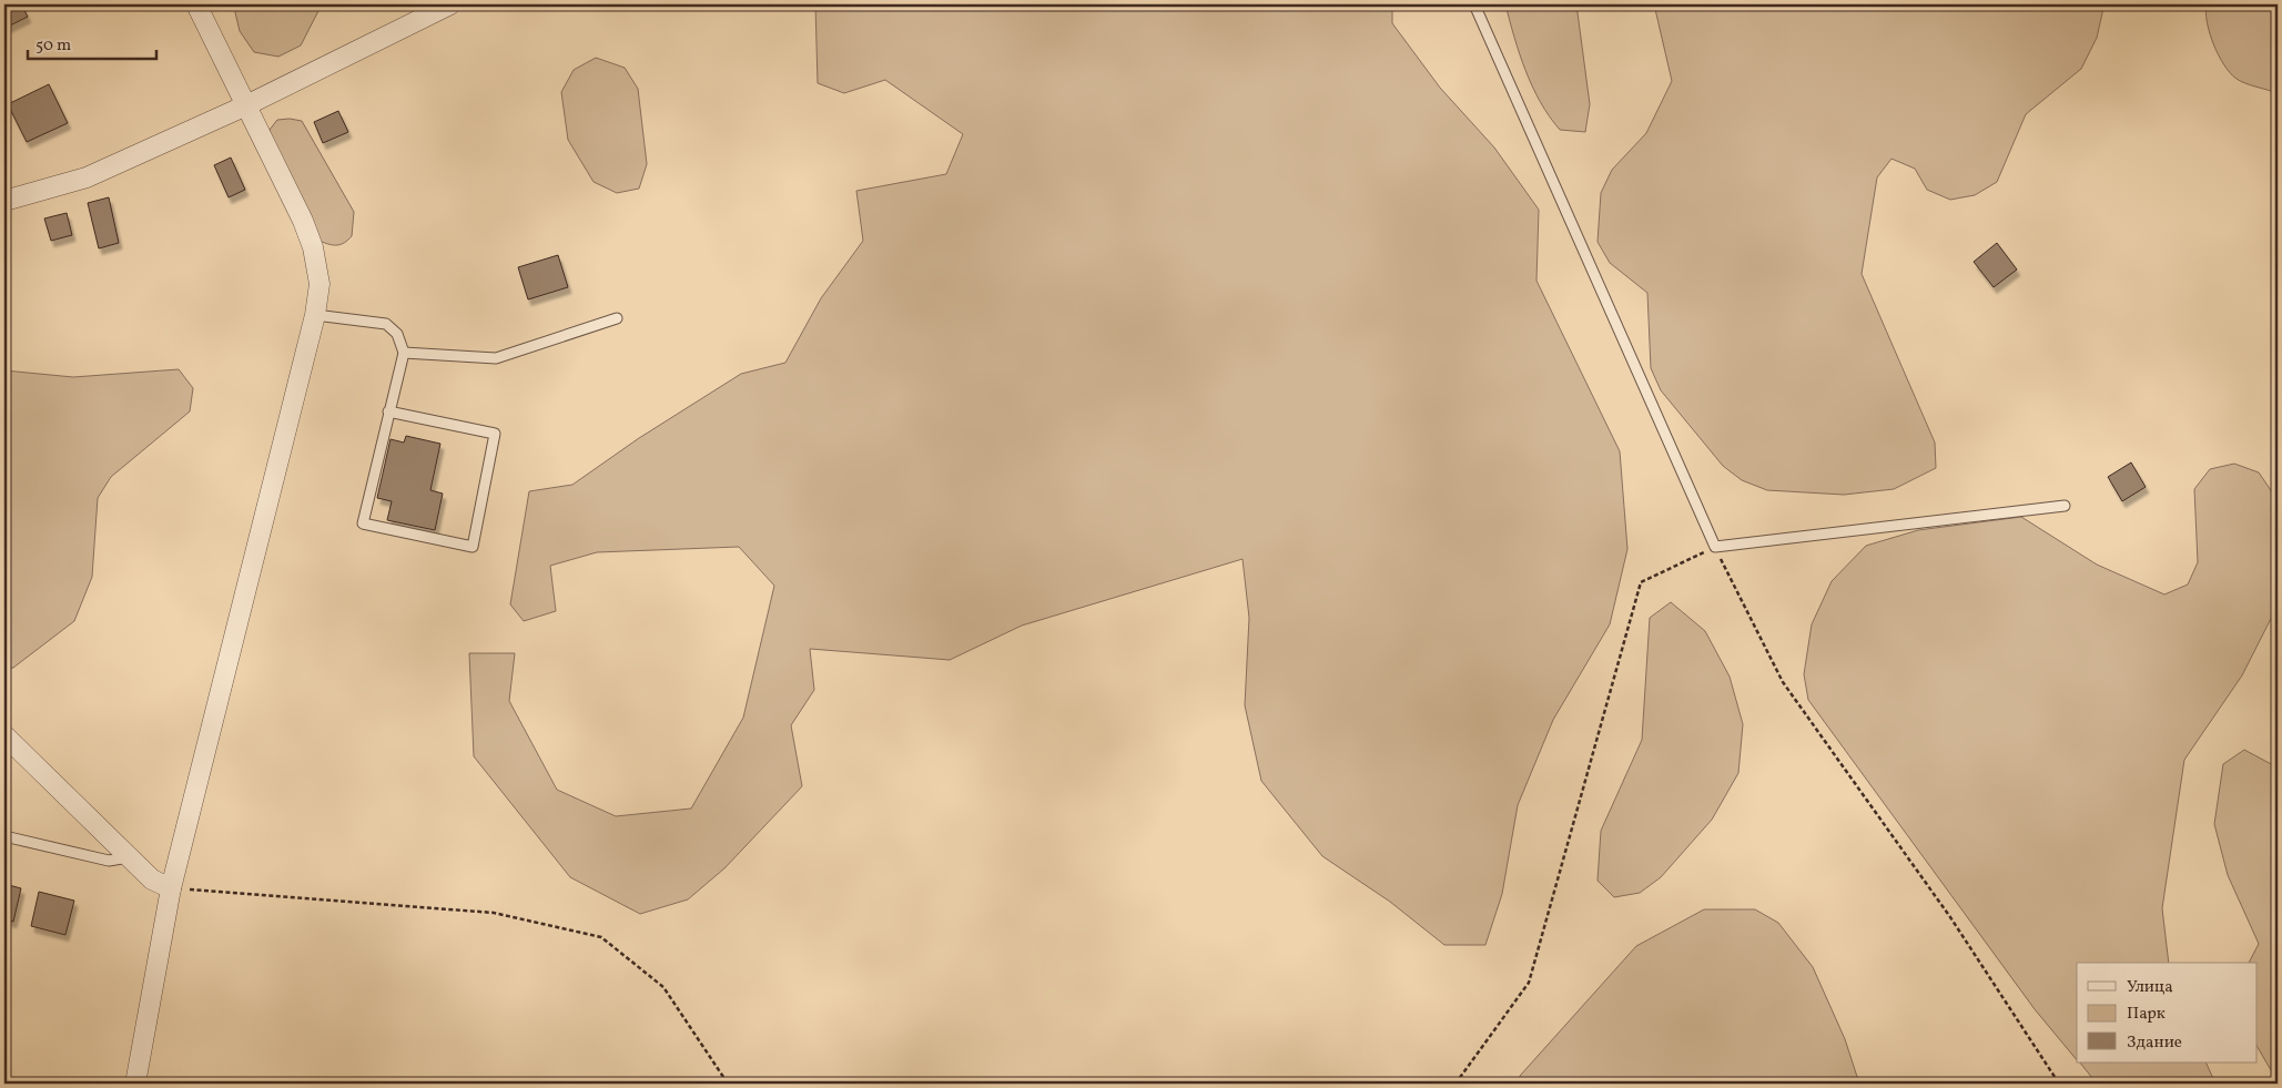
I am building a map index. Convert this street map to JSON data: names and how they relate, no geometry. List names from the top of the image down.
{
  "legend": ["Улица", "Парк", "Здание"],
  "scale_bar": "50 m"
}
